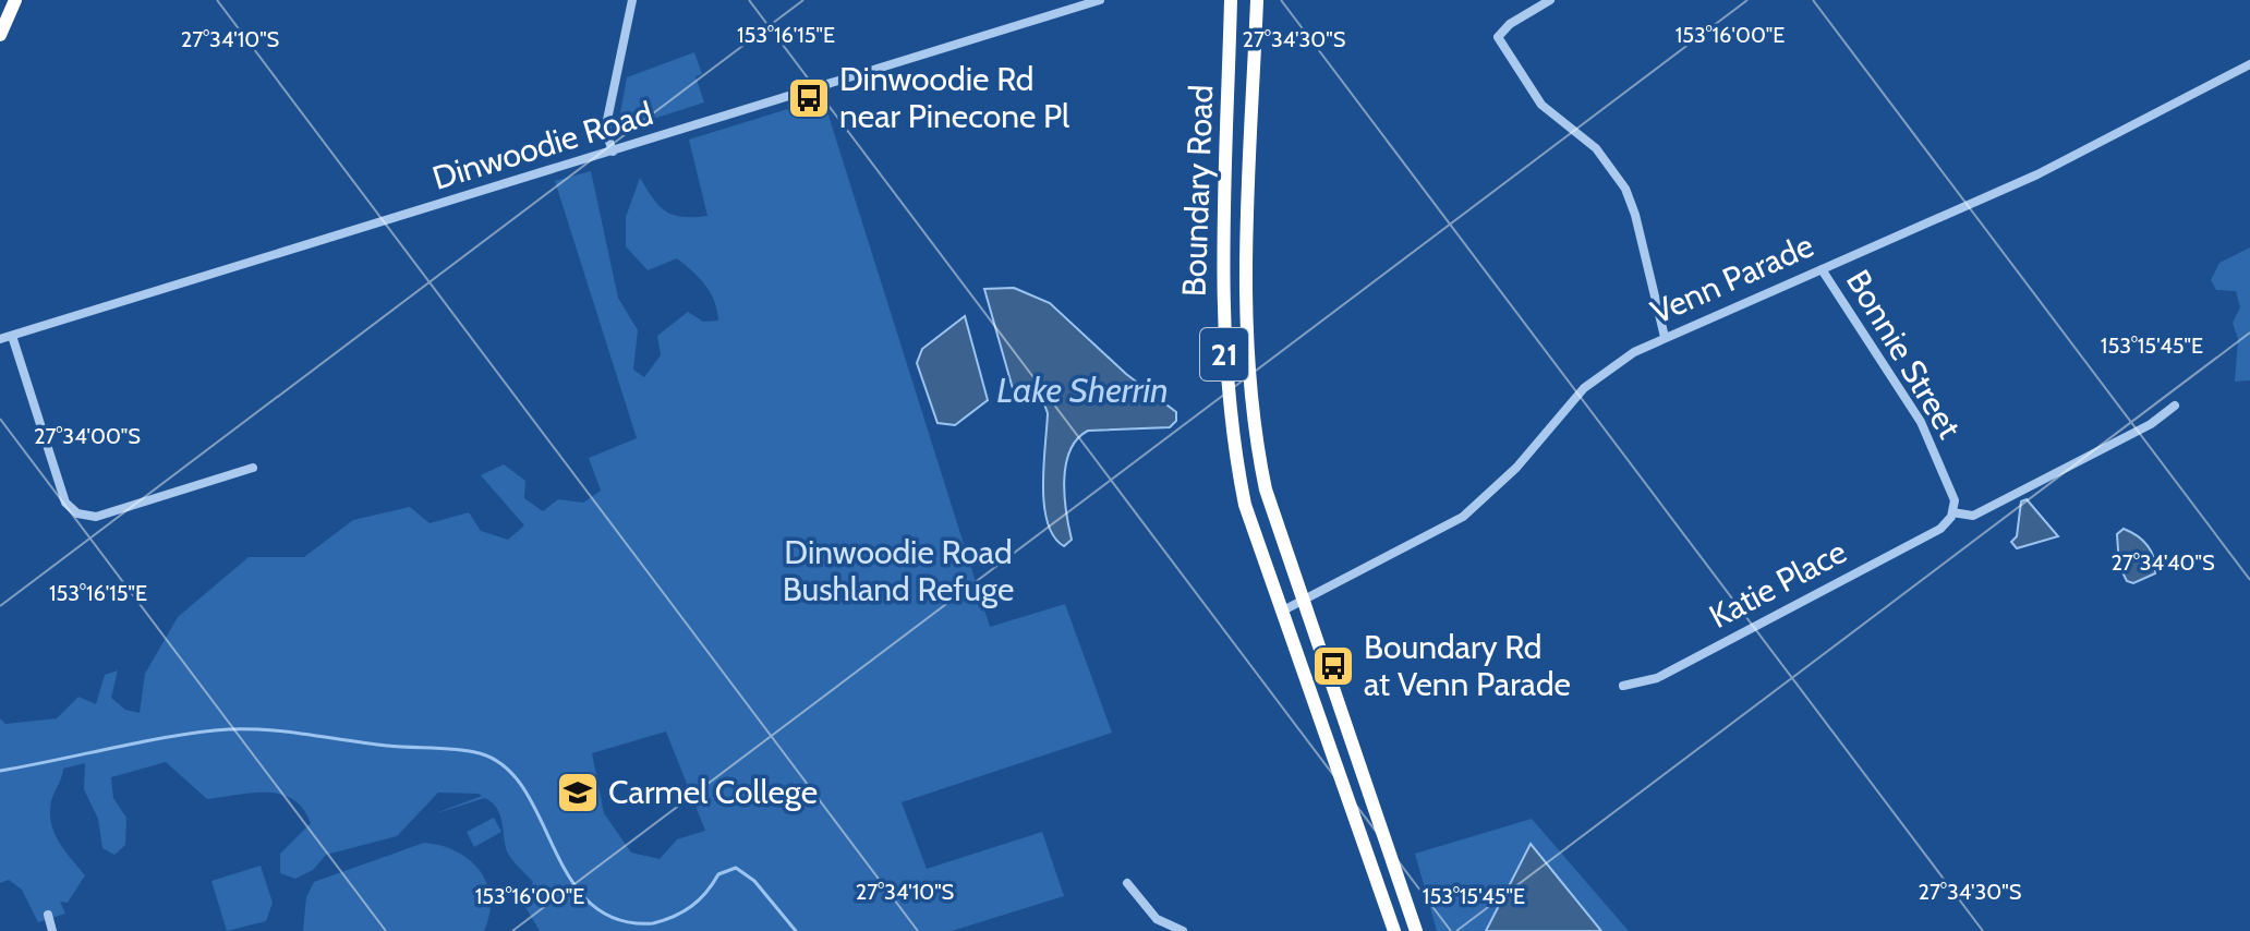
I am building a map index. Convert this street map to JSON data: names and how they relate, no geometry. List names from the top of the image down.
{
  "streets": {
    "highway": ["Boundary Road", "21"],
    "street": [
      "Dinwoodie Road",
      "Venn Parade",
      "Bonnie Street",
      "Katie Place"
    ]
  },
  "crossings": [
    ["Boundary Road", "Venn Parade"],
    ["Venn Parade", "Bonnie Street"],
    ["Bonnie Street", "Katie Place"]
  ],
  "water": ["Lake Sherrin"],
  "parks": ["Dinwoodie Road Bushland Refuge"],
  "places": {
    "bus stop": ["Dinwoodie Rd near Pinecone Pl", "Boundary Rd at Venn Parade"],
    "school or university": ["Carmel College"]
  },
  "coordinates": [
    "153°16'15\"E",
    "153°16'00\"E",
    "27°34'10\"S",
    "27°34'30\"S",
    "153°15'45\"E",
    "27°34'00\"S",
    "27°34'40\"S"
  ]
}
